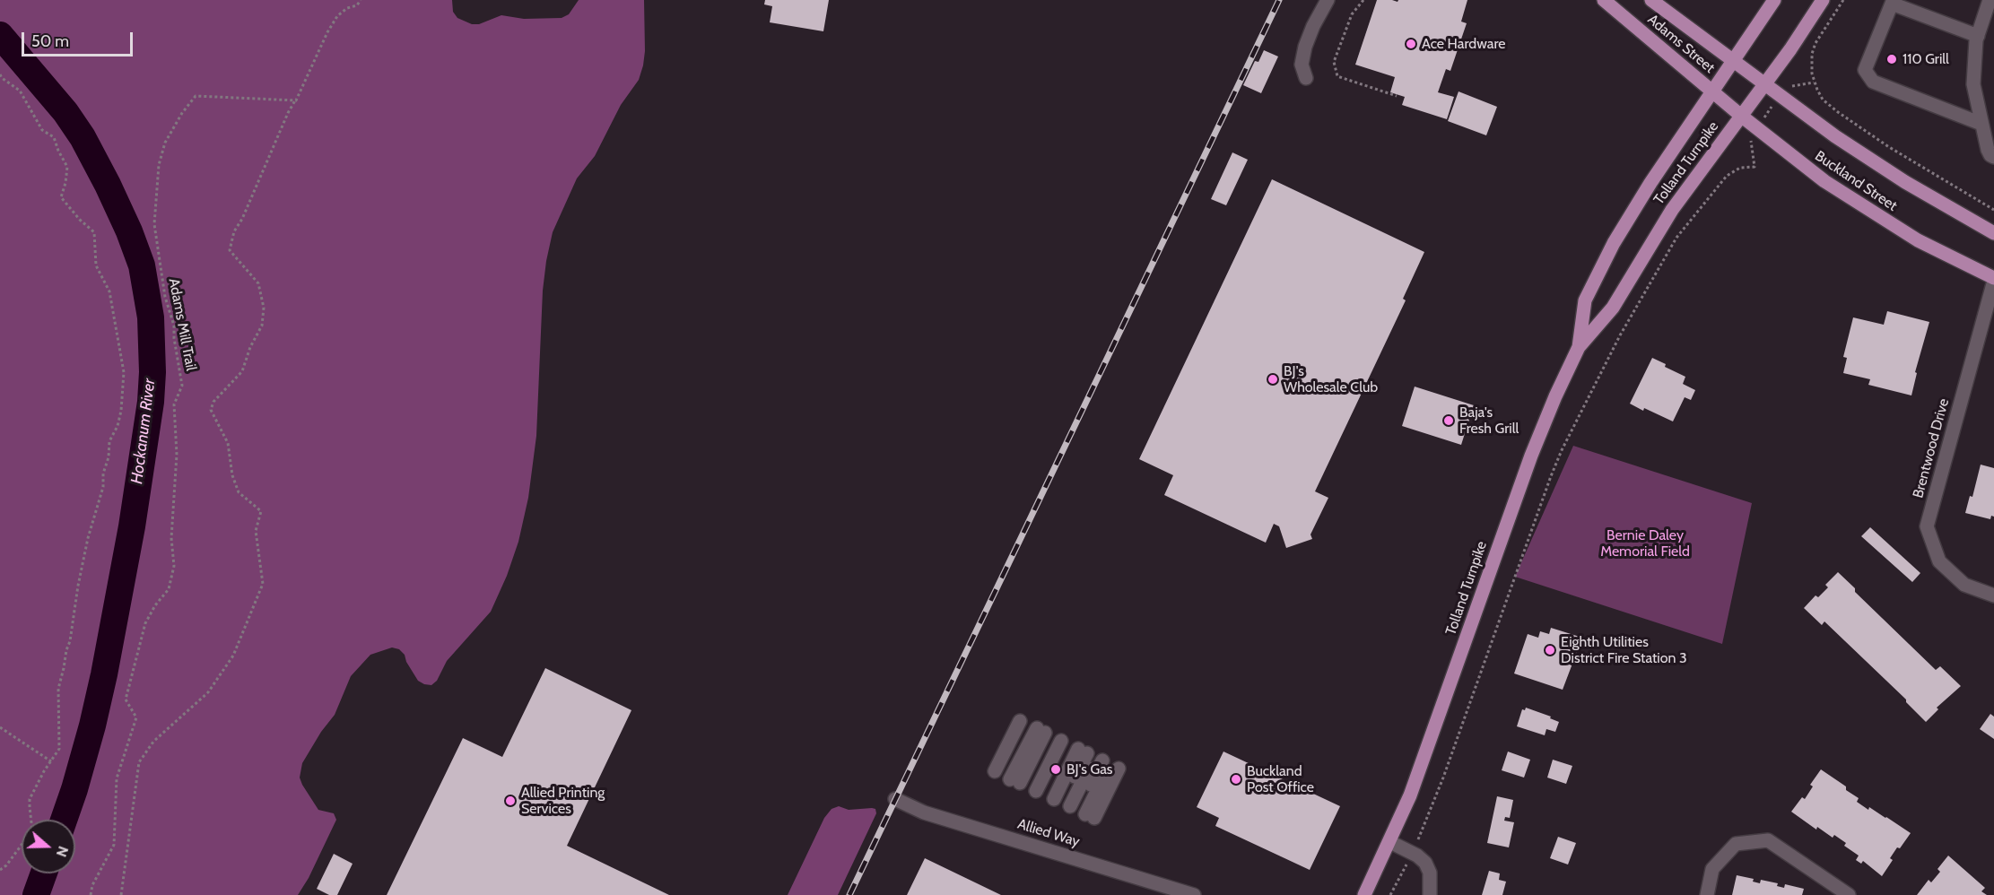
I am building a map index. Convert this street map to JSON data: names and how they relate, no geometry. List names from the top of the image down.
{
  "streets": {
    "main road": ["Adams Street", "Tolland Turnpike", "Buckland Street"],
    "street": ["Brentwood Drive", "Allied Way"],
    "path": ["Adams Mill Trail"]
  },
  "crossings": [
    ["Adams Street", "Tolland Turnpike"],
    ["Adams Street", "Buckland Street"],
    ["Tolland Turnpike", "Buckland Street"],
    ["Buckland Street", "Brentwood Drive"]
  ],
  "water": ["Hockanum River"],
  "parks": ["Bernie Daley Memorial Field"],
  "places": [
    "Ace Hardware",
    "110 Grill",
    "BJ's Wholesale Club",
    "Baja's Fresh Grill",
    "Eighth Utilities District Fire Station 3",
    "BJ's Gas",
    "Buckland Post Office",
    "Allied Printing Services"
  ],
  "scale_bar": "50 m",
  "north": "right"
}
